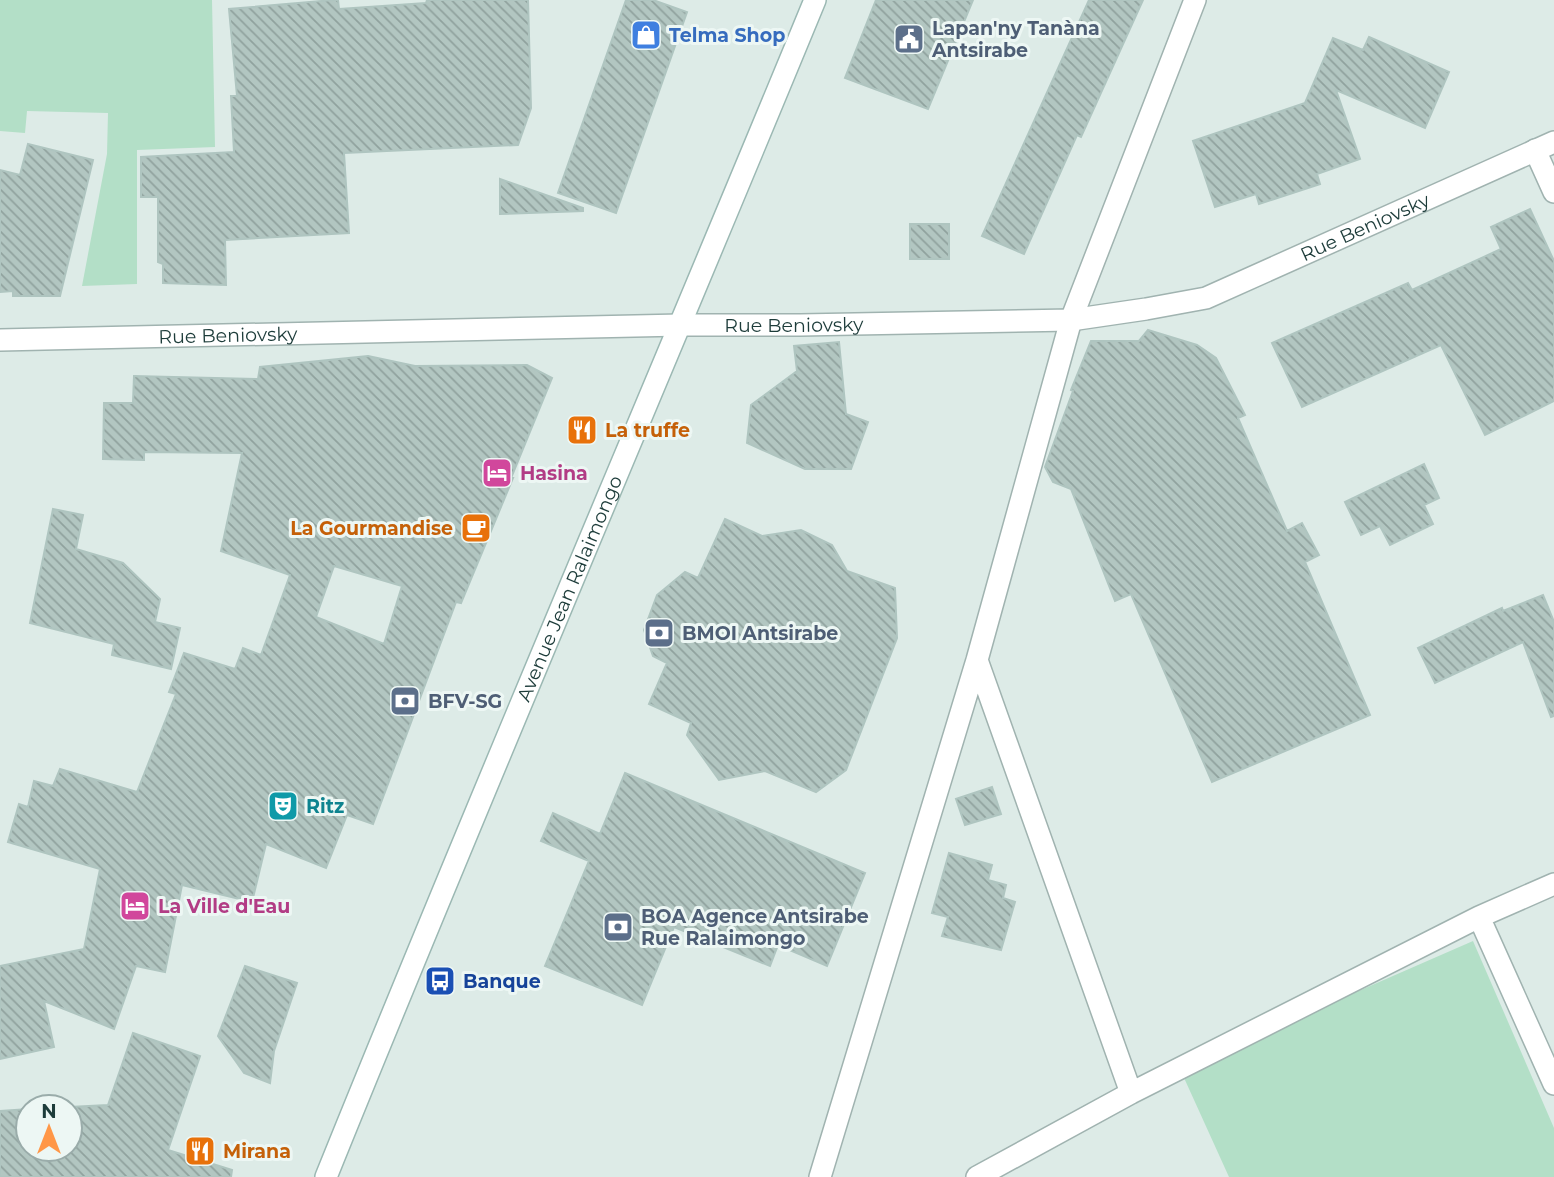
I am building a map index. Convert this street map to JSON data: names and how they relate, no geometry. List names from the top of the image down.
{
  "streets": {
    "street": ["Rue Beniovsky", "Avenue Jean Ralaimongo"]
  },
  "crossings": [
    ["Rue Beniovsky", "Avenue Jean Ralaimongo"]
  ],
  "places": {
    "shop": ["Telma Shop"],
    "public building": ["Lapan'ny Tanàna Antsirabe"],
    "restaurant": ["La truffe", "Mirana"],
    "hotel": ["Hasina", "La Ville d'Eau"],
    "cafe": ["La Gourmandise"],
    "bank": ["BMOI Antsirabe", "BFV-SG", "BOA Agence Antsirabe Rue Ralaimongo"],
    "theatre": ["Ritz"],
    "bus stop": ["Banque"]
  },
  "north": "top"
}
